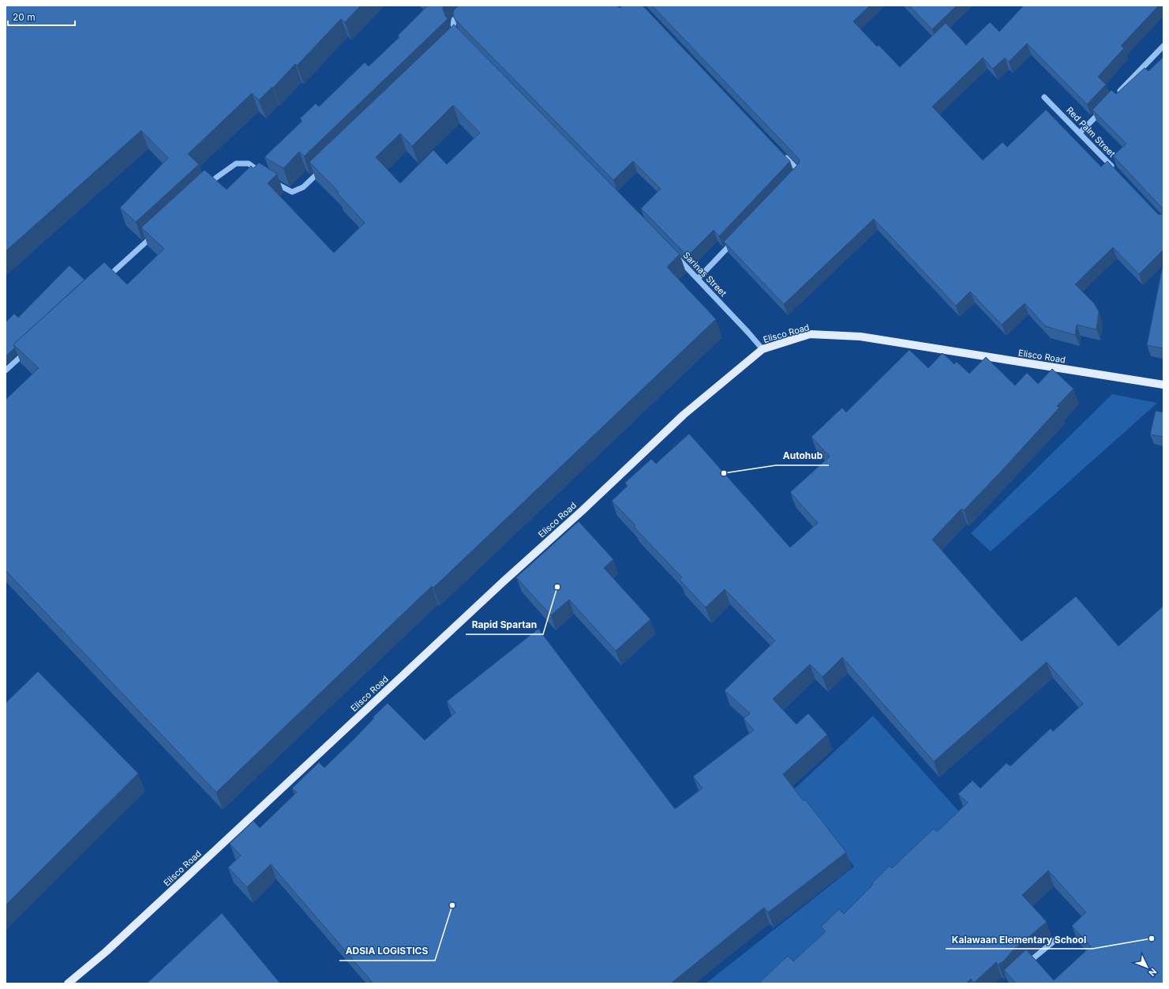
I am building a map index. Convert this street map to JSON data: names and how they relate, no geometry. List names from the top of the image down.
{
  "streets": {
    "main road": ["Elisco Road"],
    "street": ["Red Palm Street", "Sarinas Street"]
  },
  "crossings": [
    ["Sarinas Street", "Elisco Road"]
  ],
  "places": [
    "Autohub",
    "Rapid Spartan",
    "ADSIA LOGISTICS",
    "Kalawaan Elementary School"
  ],
  "scale_bar": "20 m",
  "north": "bottom right"
}
